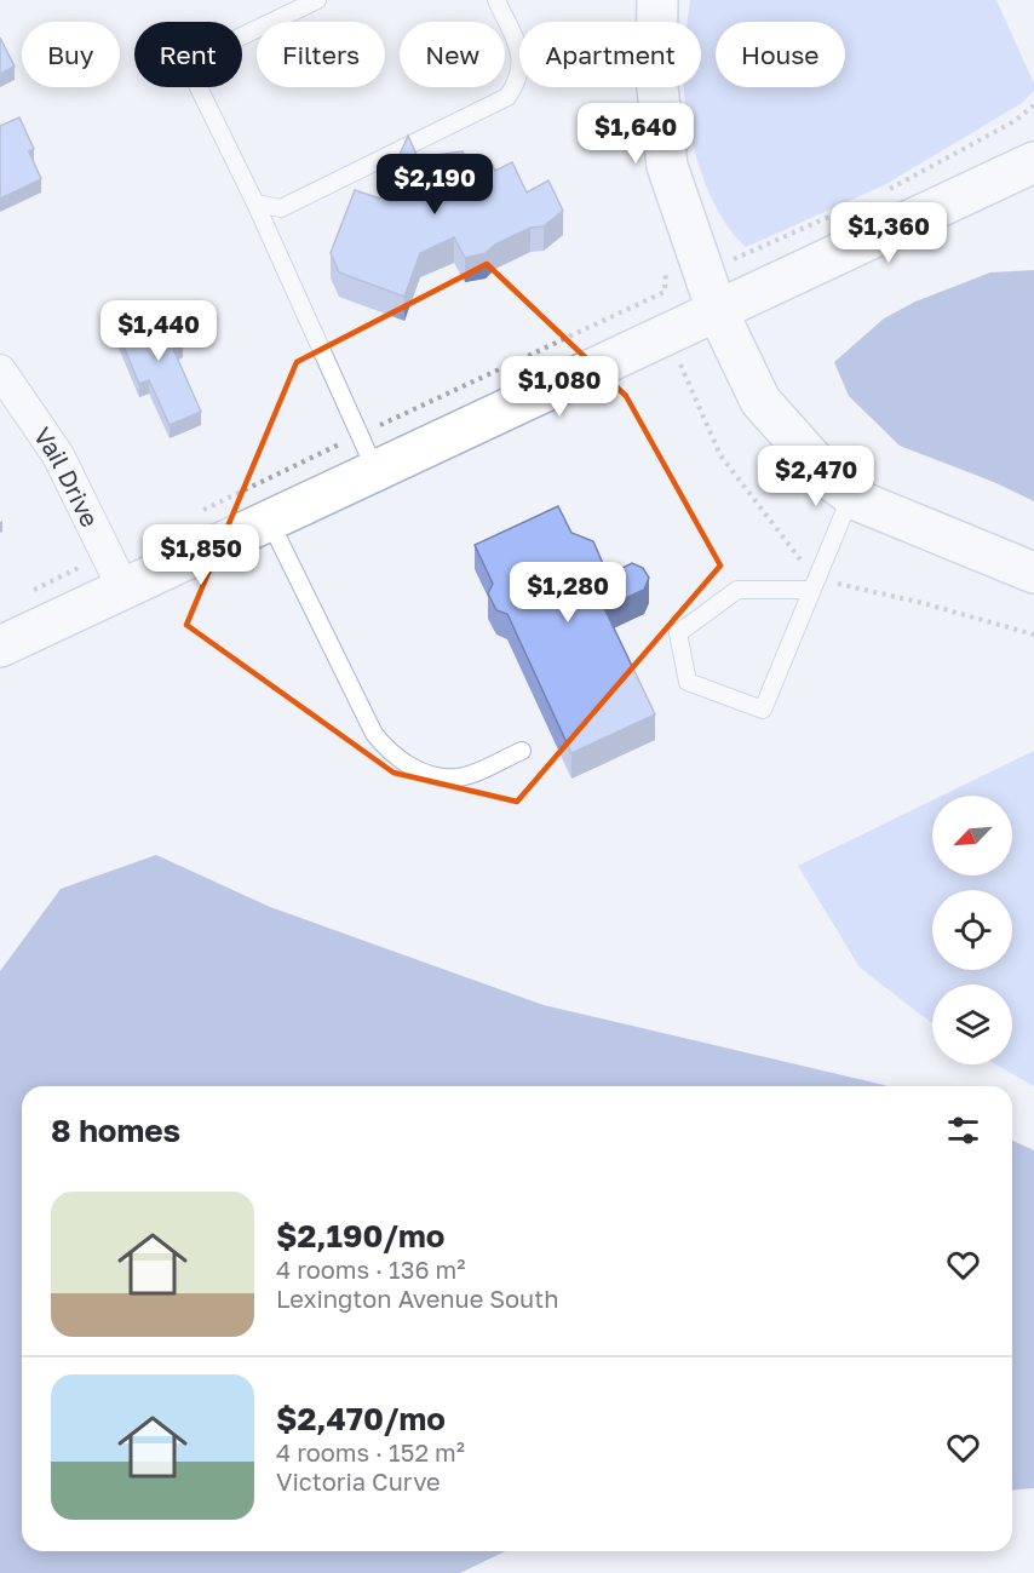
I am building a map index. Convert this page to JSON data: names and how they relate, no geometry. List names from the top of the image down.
{
  "streets": {
    "street": ["Vail Drive"]
  },
  "north": "bottom left",
  "page": {
    "chip": [
      "Buy",
      "Rent",
      "Filters",
      "New",
      "Apartment",
      "House"
    ],
    "price": [
      "$1,640",
      "$2,190",
      "$1,360",
      "$1,440",
      "$1,080",
      "$2,470",
      "$1,850",
      "$1,280"
    ],
    "heading": "8 homes",
    "list": [
      {
        "name": "$2,190/mo",
        "note": "4 rooms · 136 m² · Lexington Avenue South"
      },
      {
        "name": "$2,470/mo",
        "note": "4 rooms · 152 m² · Victoria Curve"
      }
    ]
  }
}
